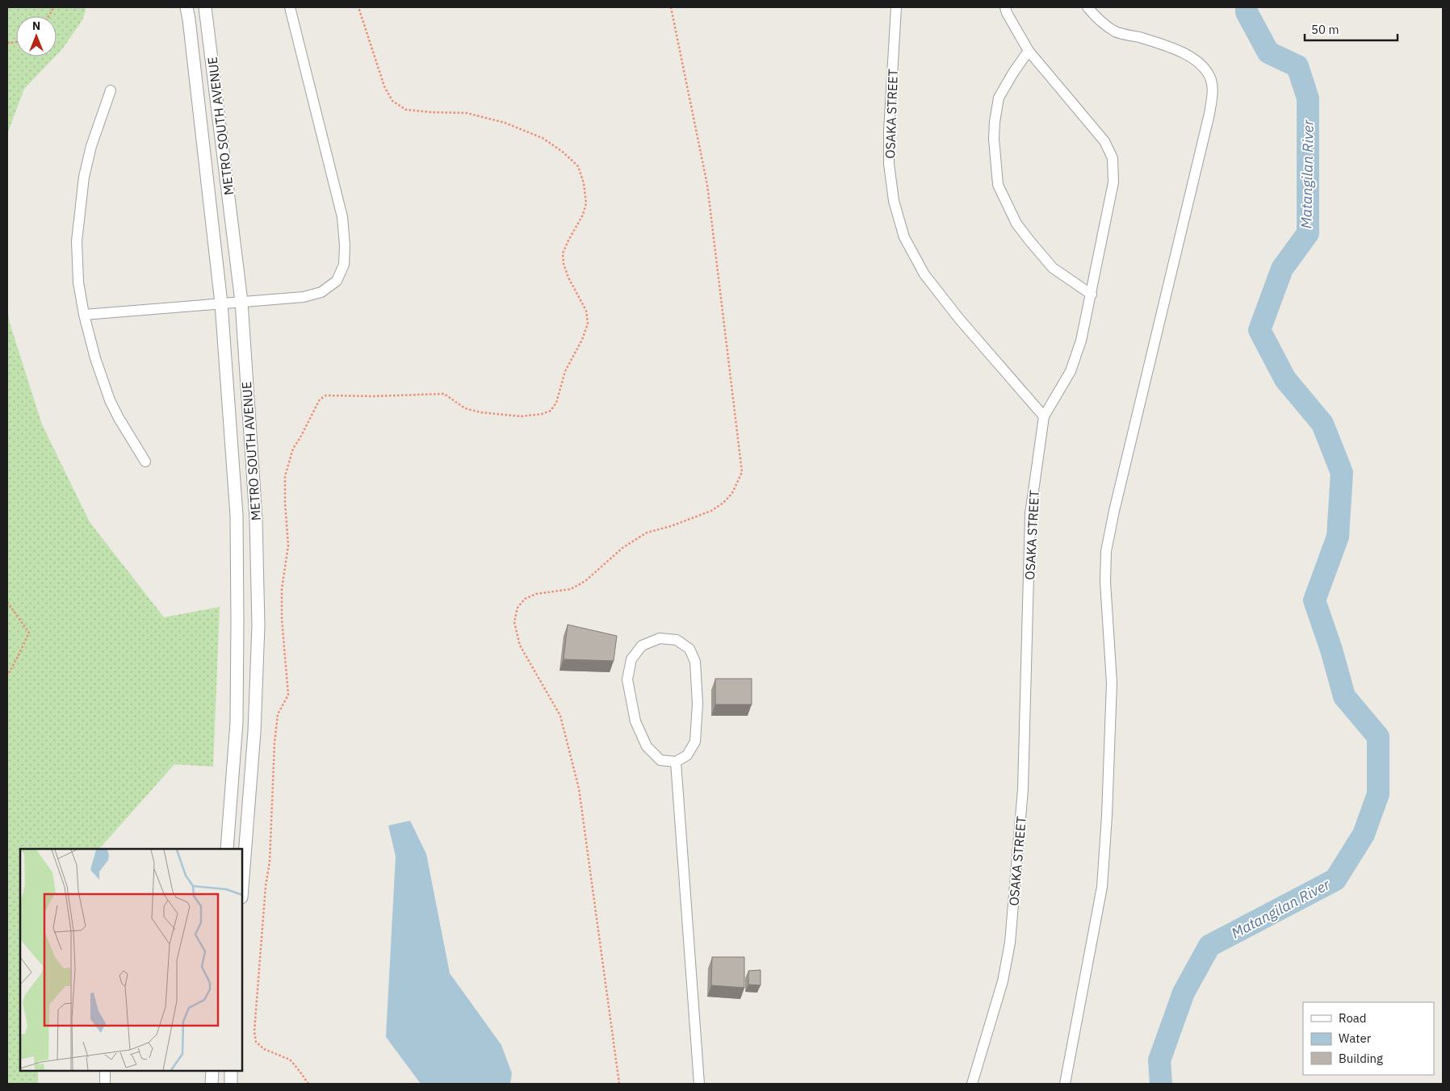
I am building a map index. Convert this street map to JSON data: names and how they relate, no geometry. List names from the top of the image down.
{
  "streets": {
    "street": ["OSAKA STREET", "METRO SOUTH AVENUE"]
  },
  "water": ["Matangilan River"],
  "legend": ["Road", "Water", "Building"],
  "scale_bar": "50 m",
  "north": "top"
}
